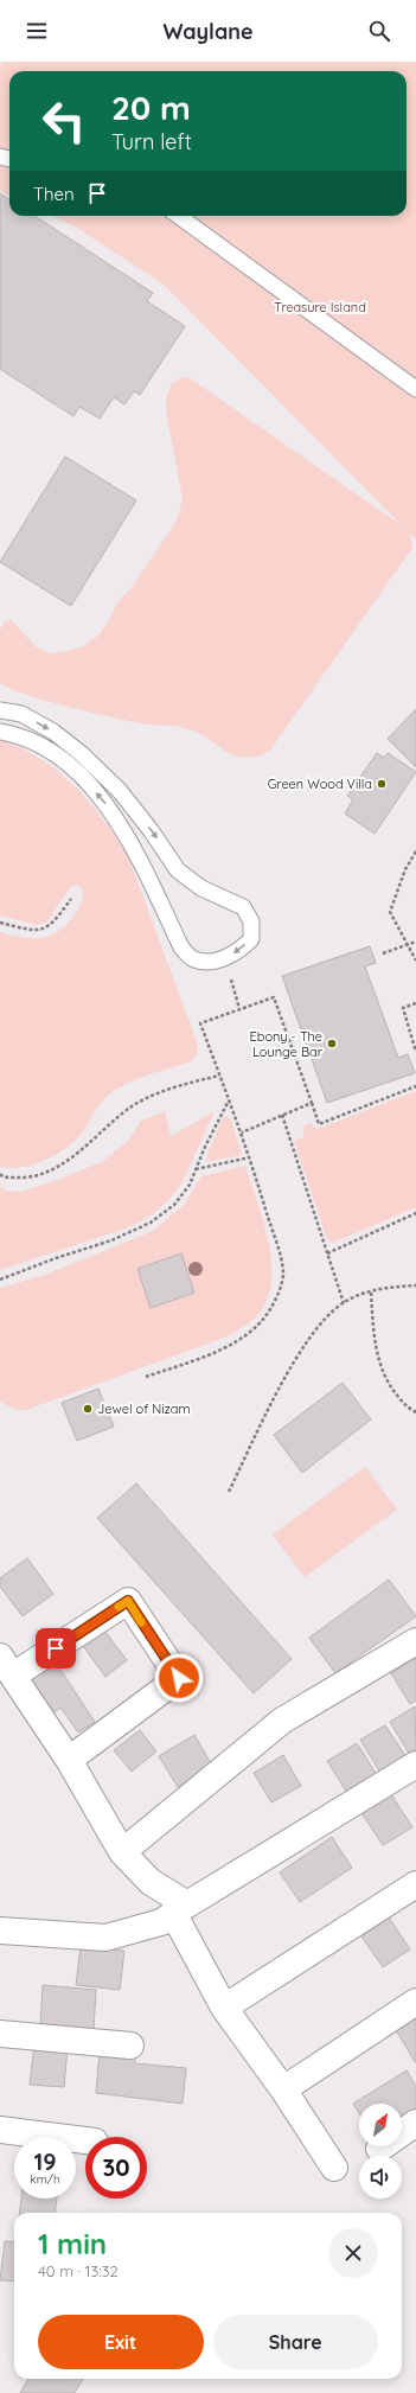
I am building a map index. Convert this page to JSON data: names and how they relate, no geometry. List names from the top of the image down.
{
  "parks": ["Treasure Island"],
  "places": ["Green Wood Villa", "Ebony - The Lounge Bar", "Jewel of Nizam"],
  "north": "top right",
  "page": {
    "header": "Waylane",
    "turn": ["20 m", "Turn left"],
    "then": "Then",
    "speed": "19 km/h",
    "limit": "30",
    "heading": ["1 min", "40 m · 13:32"],
    "buttons": ["Exit", "Share"]
  }
}
